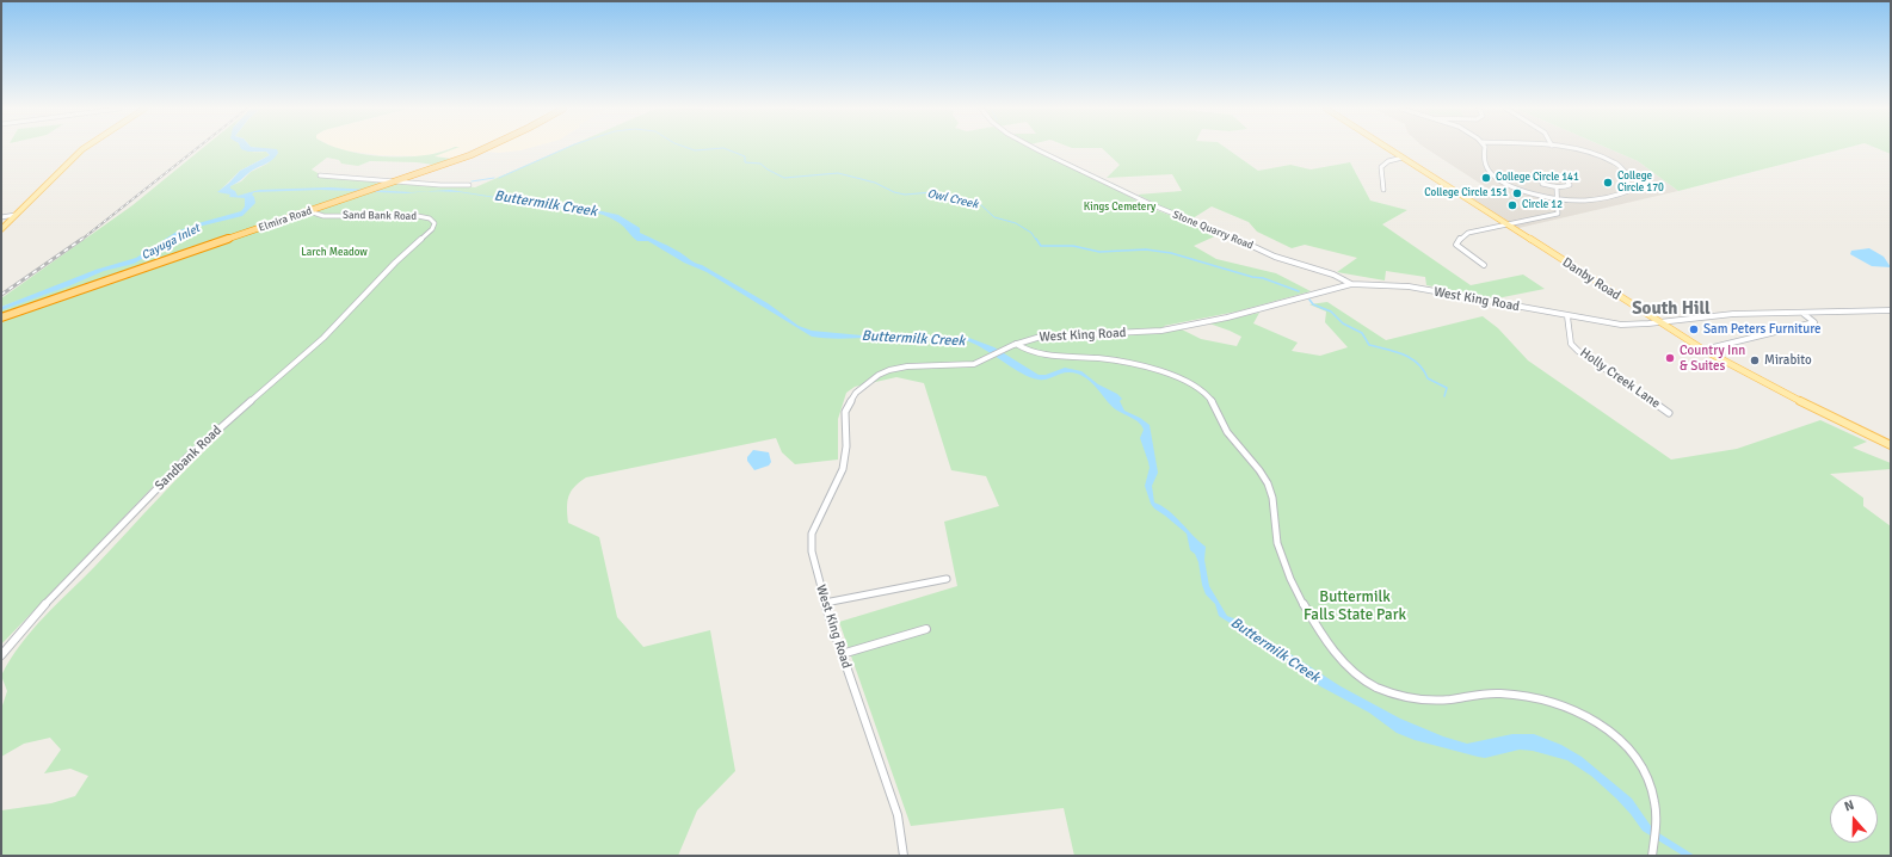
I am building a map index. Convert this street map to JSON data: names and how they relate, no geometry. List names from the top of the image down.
{
  "streets": {
    "highway": ["Elmira Road"],
    "main road": ["Danby Road"],
    "street": [
      "Sand Bank Road",
      "Stone Quarry Road",
      "West King Road",
      "Holly Creek Lane",
      "Sandbank Road"
    ]
  },
  "crossings": [
    ["Sand Bank Road", "Elmira Road"],
    ["Sand Bank Road", "Sandbank Road"],
    ["Stone Quarry Road", "West King Road"],
    ["Danby Road", "West King Road"],
    ["West King Road", "Holly Creek Lane"]
  ],
  "districts": ["South Hill"],
  "water": ["Owl Creek", "Buttermilk Creek", "Cayuga Inlet"],
  "parks": ["Kings Cemetery", "Larch Meadow", "Buttermilk Falls State Park"],
  "places": [
    "College Circle 141",
    "College Circle 170",
    "College Circle 151",
    "Circle 12",
    "Sam Peters Furniture",
    "Country Inn & Suites",
    "Mirabito"
  ],
  "north": "top"
}
